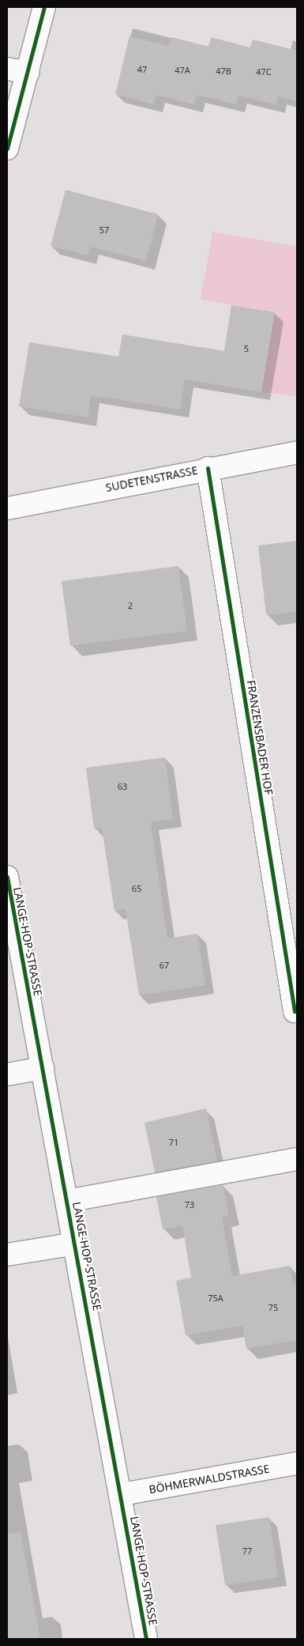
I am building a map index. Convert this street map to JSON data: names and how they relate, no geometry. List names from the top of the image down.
{
  "streets": {
    "street": [
      "SUDETENSTRASSE",
      "FRANZENSBADER HOF",
      "LANGE-HOP-STRASSE",
      "BÖHMERWALDSTRASSE"
    ]
  },
  "crossings": [
    ["SUDETENSTRASSE", "FRANZENSBADER HOF"],
    ["LANGE-HOP-STRASSE", "BÖHMERWALDSTRASSE"]
  ],
  "house_numbers": [
    "47",
    "47A",
    "47B",
    "47C",
    "57",
    "5",
    "2",
    "63",
    "65",
    "67",
    "71",
    "73",
    "75A",
    "75",
    "77"
  ]
}
